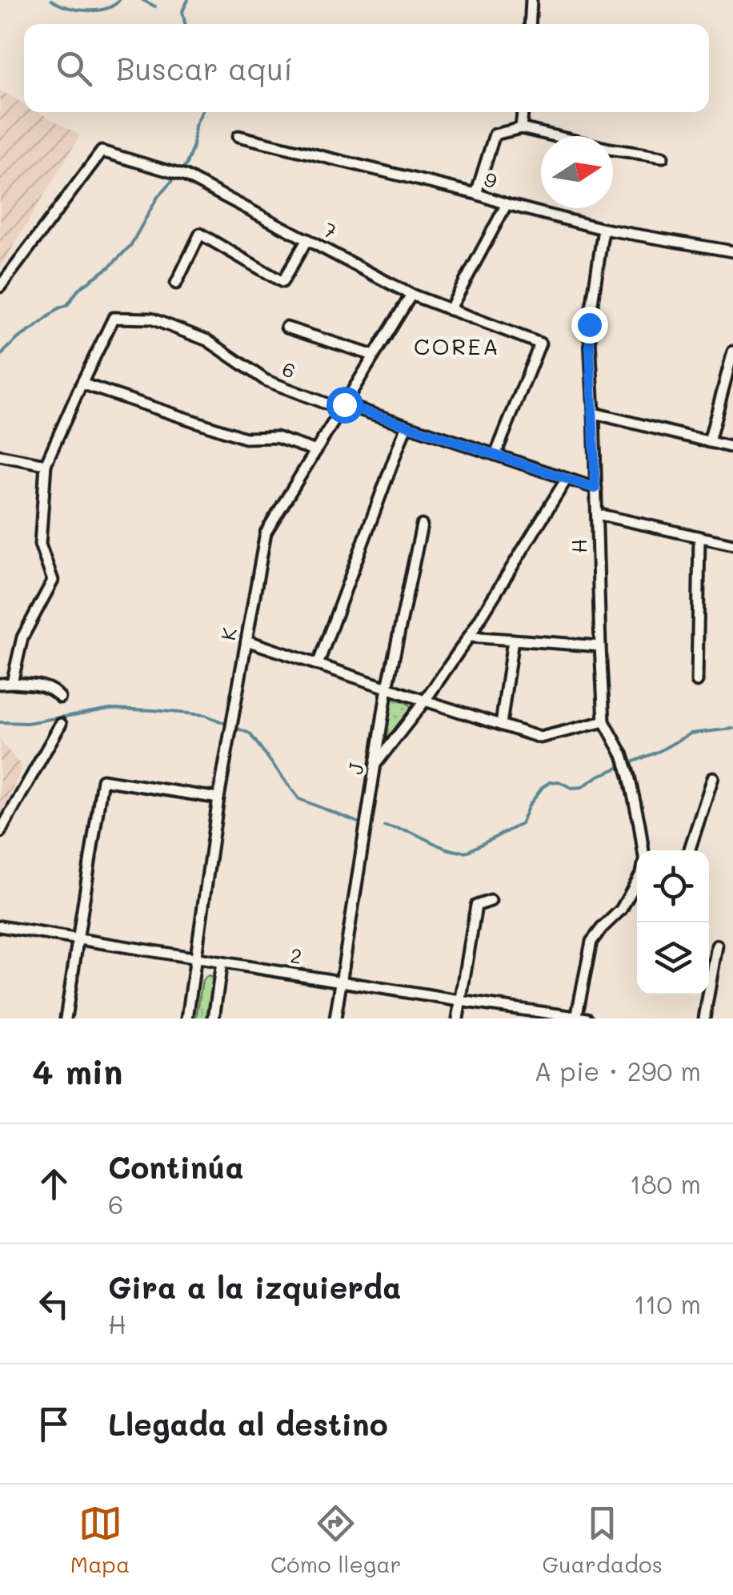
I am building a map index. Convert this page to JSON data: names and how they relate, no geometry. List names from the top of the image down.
{
  "streets": {
    "street": [
      "9",
      "7",
      "6",
      "H",
      "K",
      "J",
      "2"
    ]
  },
  "crossings": [
    ["9", "H"],
    ["7", "6"],
    ["7", "K"],
    ["6", "H"],
    ["6", "K"],
    ["K", "2"],
    ["J", "2"]
  ],
  "districts": ["COREA"],
  "north": "right",
  "page": {
    "search": "Buscar aquí",
    "heading": ["4 min", "A pie · 290 m"],
    "list": [
      ["Continúa", "6", "180 m"],
      ["Gira a la izquierda", "H", "110 m"],
      "Llegada al destino"
    ],
    "nav": ["Mapa", "Cómo llegar", "Guardados"]
  }
}
